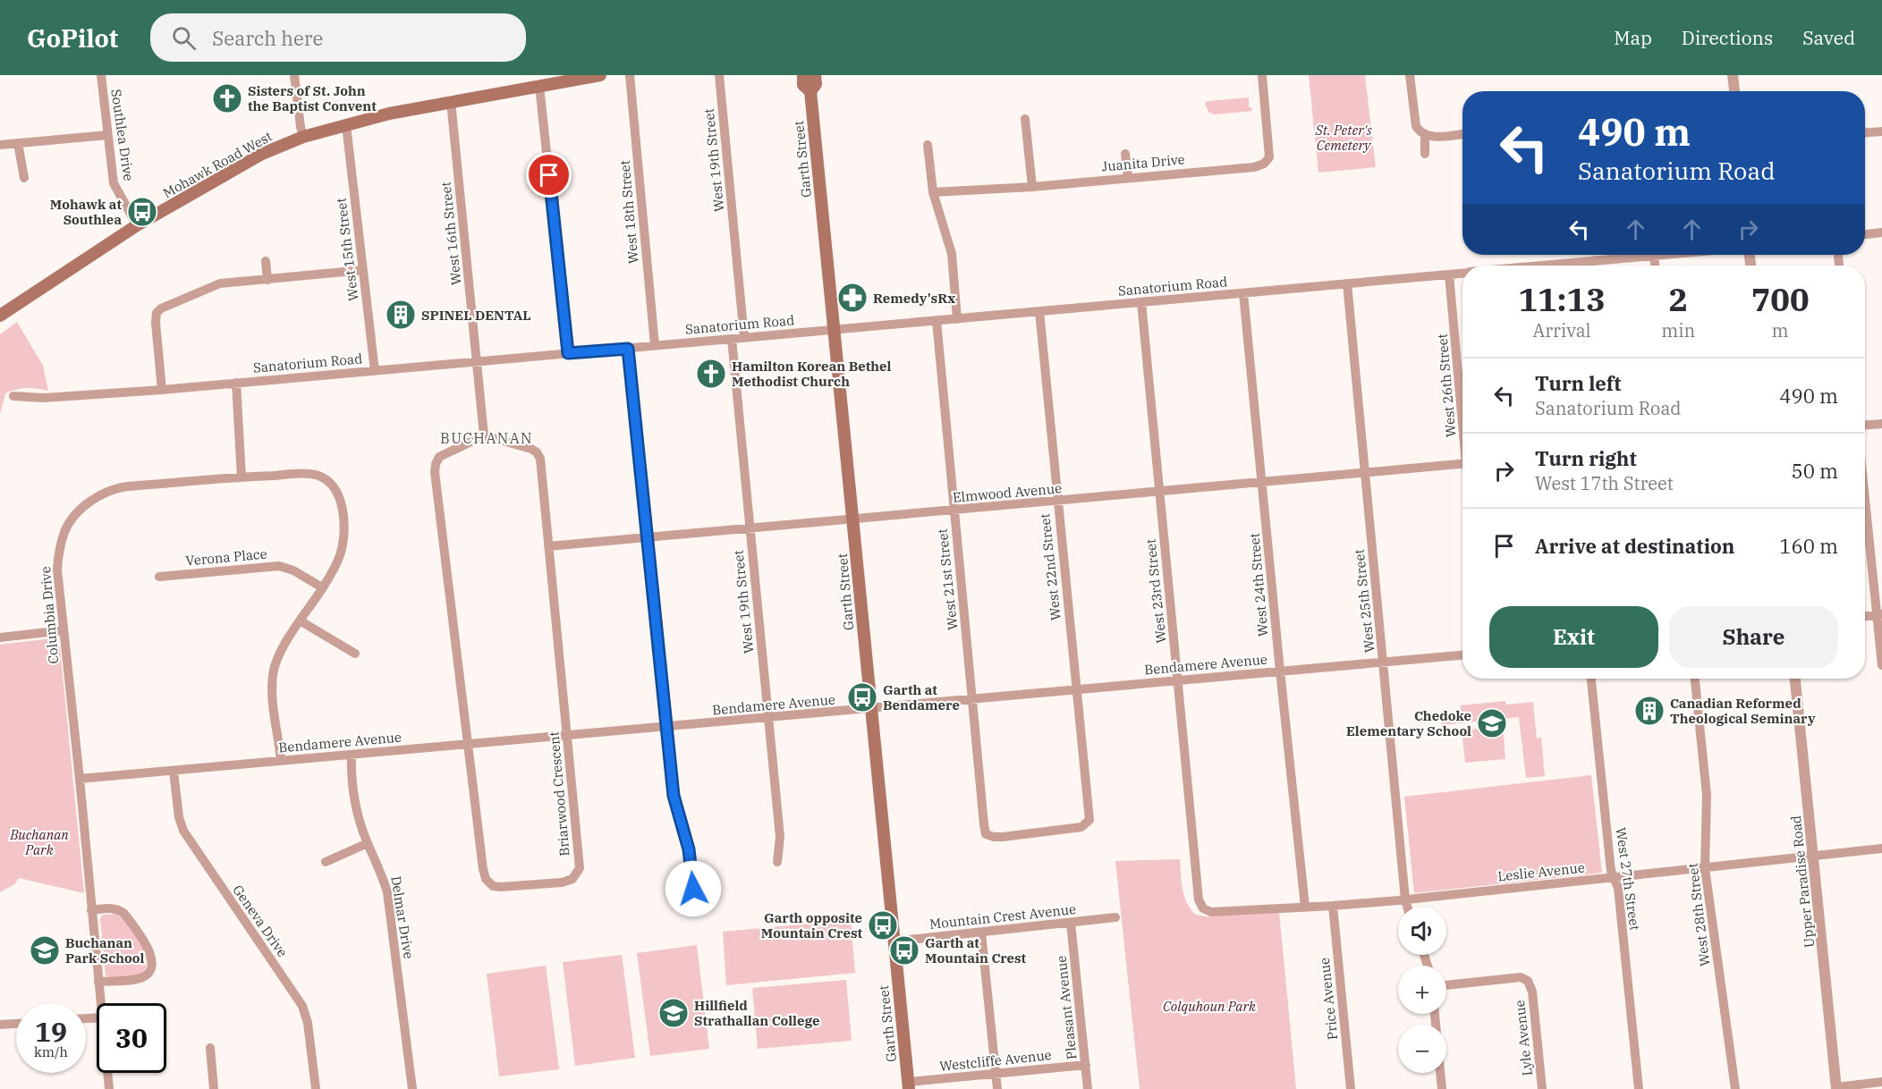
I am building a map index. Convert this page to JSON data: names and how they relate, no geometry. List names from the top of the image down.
{
  "streets": {
    "main road": ["Garth Street", "Mohawk Road West"],
    "street": [
      "Southlea Drive",
      "West 19th Street",
      "Juanita Drive",
      "West 18th Street",
      "West 16th Street",
      "West 15th Street",
      "Sanatorium Road",
      "West 26th Street",
      "Elmwood Avenue",
      "Verona Place",
      "West 22nd Street",
      "West 21st Street",
      "West 24th Street",
      "West 23rd Street",
      "West 25th Street",
      "Columbia Drive",
      "Bendamere Avenue",
      "Briarwood Crescent",
      "Leslie Avenue",
      "West 27th Street",
      "Upper Paradise Road",
      "West 28th Street",
      "Mountain Crest Avenue",
      "Delmar Drive",
      "Geneva Drive",
      "Price Avenue",
      "Pleasant Avenue",
      "Lyle Avenue",
      "Westcliffe Avenue"
    ]
  },
  "crossings": [
    ["Southlea Drive", "Mohawk Road West"],
    ["Garth Street", "Sanatorium Road"],
    ["Garth Street", "Elmwood Avenue"],
    ["Garth Street", "Bendamere Avenue"],
    ["Garth Street", "Mountain Crest Avenue"],
    ["Garth Street", "Westcliffe Avenue"],
    ["West 19th Street", "Sanatorium Road"],
    ["West 19th Street", "Elmwood Avenue"],
    ["West 19th Street", "Bendamere Avenue"],
    ["Mohawk Road West", "West 16th Street"],
    ["Mohawk Road West", "West 15th Street"],
    ["West 18th Street", "Sanatorium Road"],
    ["West 16th Street", "Sanatorium Road"],
    ["West 15th Street", "Sanatorium Road"],
    ["Sanatorium Road", "West 26th Street"],
    ["Sanatorium Road", "West 22nd Street"],
    ["Sanatorium Road", "West 21st Street"],
    ["Sanatorium Road", "West 24th Street"],
    ["Sanatorium Road", "West 23rd Street"],
    ["Sanatorium Road", "West 25th Street"],
    ["Elmwood Avenue", "West 22nd Street"],
    ["Elmwood Avenue", "West 21st Street"],
    ["Elmwood Avenue", "West 24th Street"],
    ["Elmwood Avenue", "West 23rd Street"],
    ["Elmwood Avenue", "West 25th Street"],
    ["Elmwood Avenue", "Briarwood Crescent"],
    ["Verona Place", "Columbia Drive"],
    ["West 22nd Street", "West 21st Street"],
    ["West 22nd Street", "Bendamere Avenue"],
    ["West 21st Street", "Bendamere Avenue"],
    ["West 24th Street", "Bendamere Avenue"],
    ["West 24th Street", "Leslie Avenue"],
    ["West 23rd Street", "Bendamere Avenue"],
    ["West 23rd Street", "Leslie Avenue"],
    ["West 25th Street", "Bendamere Avenue"],
    ["West 25th Street", "Leslie Avenue"],
    ["Columbia Drive", "Bendamere Avenue"],
    ["Bendamere Avenue", "Briarwood Crescent"],
    ["Bendamere Avenue", "Delmar Drive"],
    ["Bendamere Avenue", "Geneva Drive"],
    ["Leslie Avenue", "West 27th Street"],
    ["Leslie Avenue", "Upper Paradise Road"],
    ["Leslie Avenue", "West 28th Street"],
    ["Leslie Avenue", "Price Avenue"],
    ["Mountain Crest Avenue", "Pleasant Avenue"],
    ["Pleasant Avenue", "Westcliffe Avenue"]
  ],
  "districts": ["BUCHANAN"],
  "parks": ["St. Peter's Cemetery", "Buchanan Park", "Colquhoun Park"],
  "places": {
    "church": ["Sisters of St. John the Baptist Convent", "Hamilton Korean Bethel Methodist Church"],
    "bus stop": [
      "Mohawk at Southlea",
      "Garth at Bendamere",
      "Garth opposite Mountain Crest",
      "Garth at Mountain Crest"
    ],
    "pharmacy": ["Remedy'sRx"],
    "building": ["SPINEL DENTAL", "Canadian Reformed Theological Seminary"],
    "school or university": ["Chedoke Elementary School", "Buchanan Park School", "Hillfield Strathallan College"]
  },
  "page": {
    "header": "GoPilot",
    "search": "Search here",
    "nav": ["Map", "Directions", "Saved"],
    "turn": ["490 m", "Sanatorium Road"],
    "eta": [
      "11:13",
      "Arrival",
      "2",
      "min",
      "700",
      "m"
    ],
    "list": [
      {
        "name": "Turn left",
        "note": "Sanatorium Road",
        "value": "490 m"
      },
      {
        "name": "Turn right",
        "note": "West 17th Street",
        "value": "50 m"
      },
      {
        "name": "Arrive at destination",
        "value": "160 m"
      }
    ],
    "buttons": ["Exit", "Share"],
    "map_buttons": ["+", "−"],
    "speed": "19 km/h",
    "limit": "30"
  }
}
